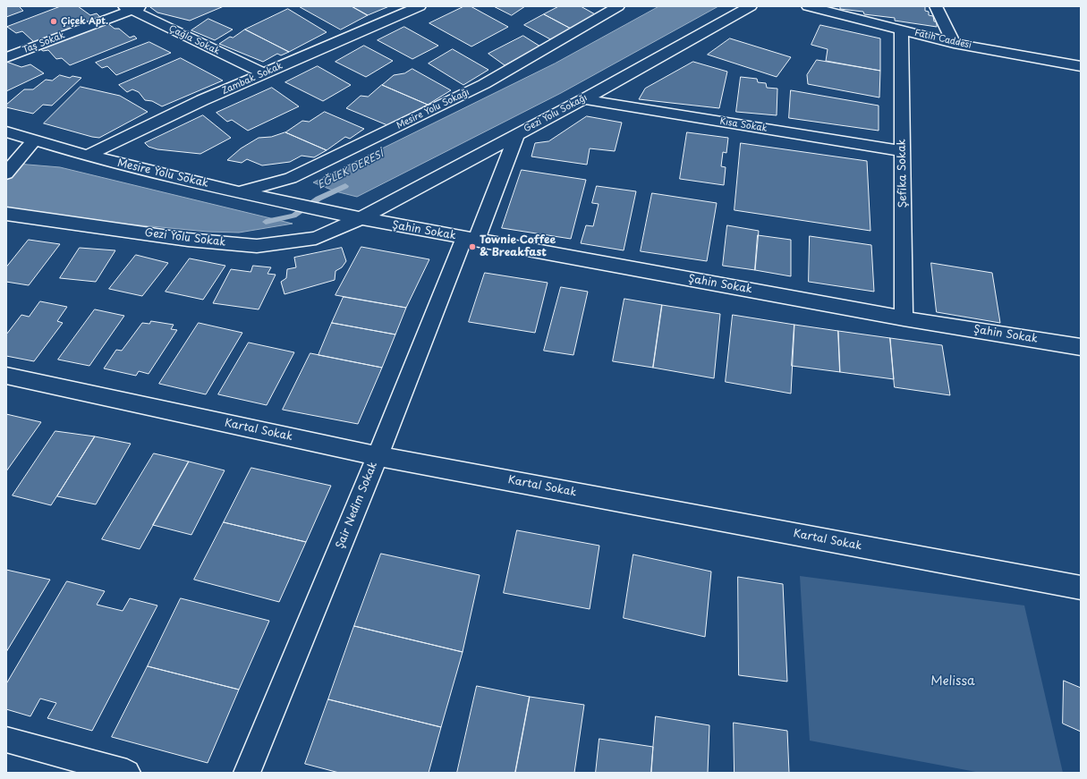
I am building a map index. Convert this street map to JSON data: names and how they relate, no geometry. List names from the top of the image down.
{
  "streets": {
    "street": [
      "Fatih Caddesi",
      "Çağla Sokak",
      "Taş Sokak",
      "Zambak Sokak",
      "Mesire Yolu Sokağı",
      "Gezi Yolu Sokağı",
      "Kısa Sokak",
      "Mesire Yolu Sokak",
      "Şefika Sokak",
      "Şahin Sokak",
      "Gezi Yolu Sokak",
      "Kartal Sokak",
      "Şair Nedim Sokak"
    ]
  },
  "crossings": [
    ["Fatih Caddesi", "Şefika Sokak"],
    ["Çağla Sokak", "Taş Sokak"],
    ["Çağla Sokak", "Zambak Sokak"],
    ["Zambak Sokak", "Mesire Yolu Sokak"],
    ["Mesire Yolu Sokağı", "Mesire Yolu Sokak"],
    ["Gezi Yolu Sokağı", "Kısa Sokak"],
    ["Gezi Yolu Sokağı", "Mesire Yolu Sokak"],
    ["Gezi Yolu Sokağı", "Şahin Sokak"],
    ["Gezi Yolu Sokağı", "Gezi Yolu Sokak"],
    ["Gezi Yolu Sokağı", "Şair Nedim Sokak"],
    ["Kısa Sokak", "Şefika Sokak"],
    ["Mesire Yolu Sokak", "Şahin Sokak"],
    ["Mesire Yolu Sokak", "Gezi Yolu Sokak"],
    ["Şefika Sokak", "Şahin Sokak"],
    ["Şahin Sokak", "Gezi Yolu Sokak"],
    ["Şahin Sokak", "Şair Nedim Sokak"],
    ["Kartal Sokak", "Şair Nedim Sokak"]
  ],
  "water": ["EĞLEK DERESİ"],
  "parks": ["Melissa"],
  "places": ["Çiçek Apt.", "Townie Coffee & Breakfast"]
}
